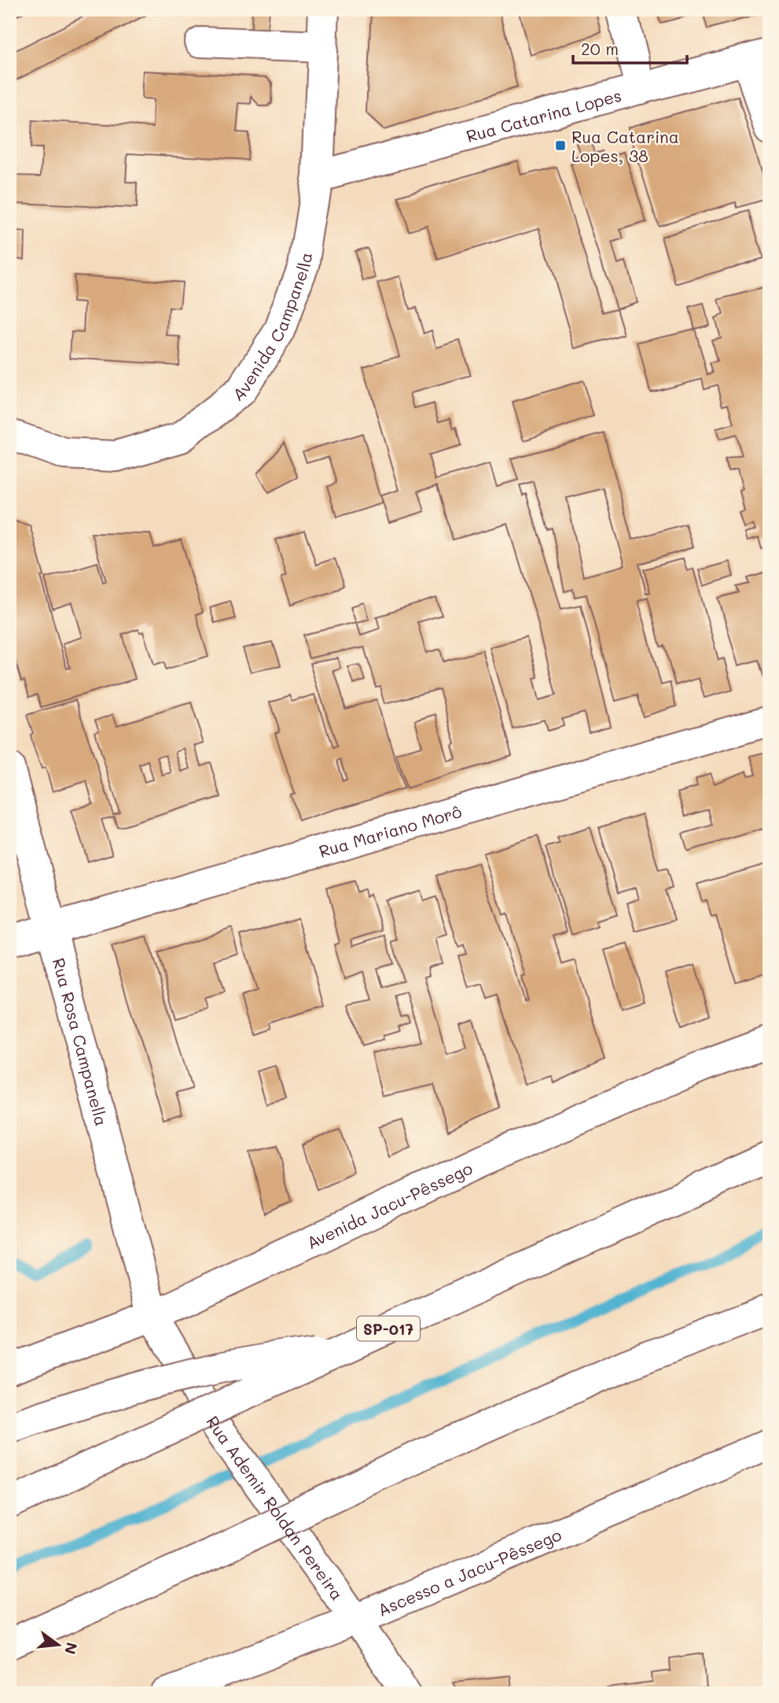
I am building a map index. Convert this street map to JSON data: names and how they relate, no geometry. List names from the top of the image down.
{
  "streets": {
    "main road": [
      "Rua Catarina Lopes",
      "Avenida Campanella",
      "Rua Mariano Morô",
      "Rua Rosa Campanella",
      "Avenida Jacu-Pêssego",
      "SP-017",
      "Rua Ademir Roldan Pereira",
      "Ascesso a Jacu-Pêssego"
    ]
  },
  "crossings": [
    ["Rua Catarina Lopes", "Avenida Campanella"],
    ["Rua Mariano Morô", "Rua Rosa Campanella"],
    ["Rua Rosa Campanella", "Avenida Jacu-Pêssego"],
    ["Rua Rosa Campanella", "Rua Ademir Roldan Pereira"],
    ["Avenida Jacu-Pêssego", "Rua Ademir Roldan Pereira"],
    ["Rua Ademir Roldan Pereira", "Ascesso a Jacu-Pêssego"]
  ],
  "places": {
    "transit": ["Rua Catarina Lopes, 38"]
  },
  "scale_bar": "20 m",
  "north": "right"
}
